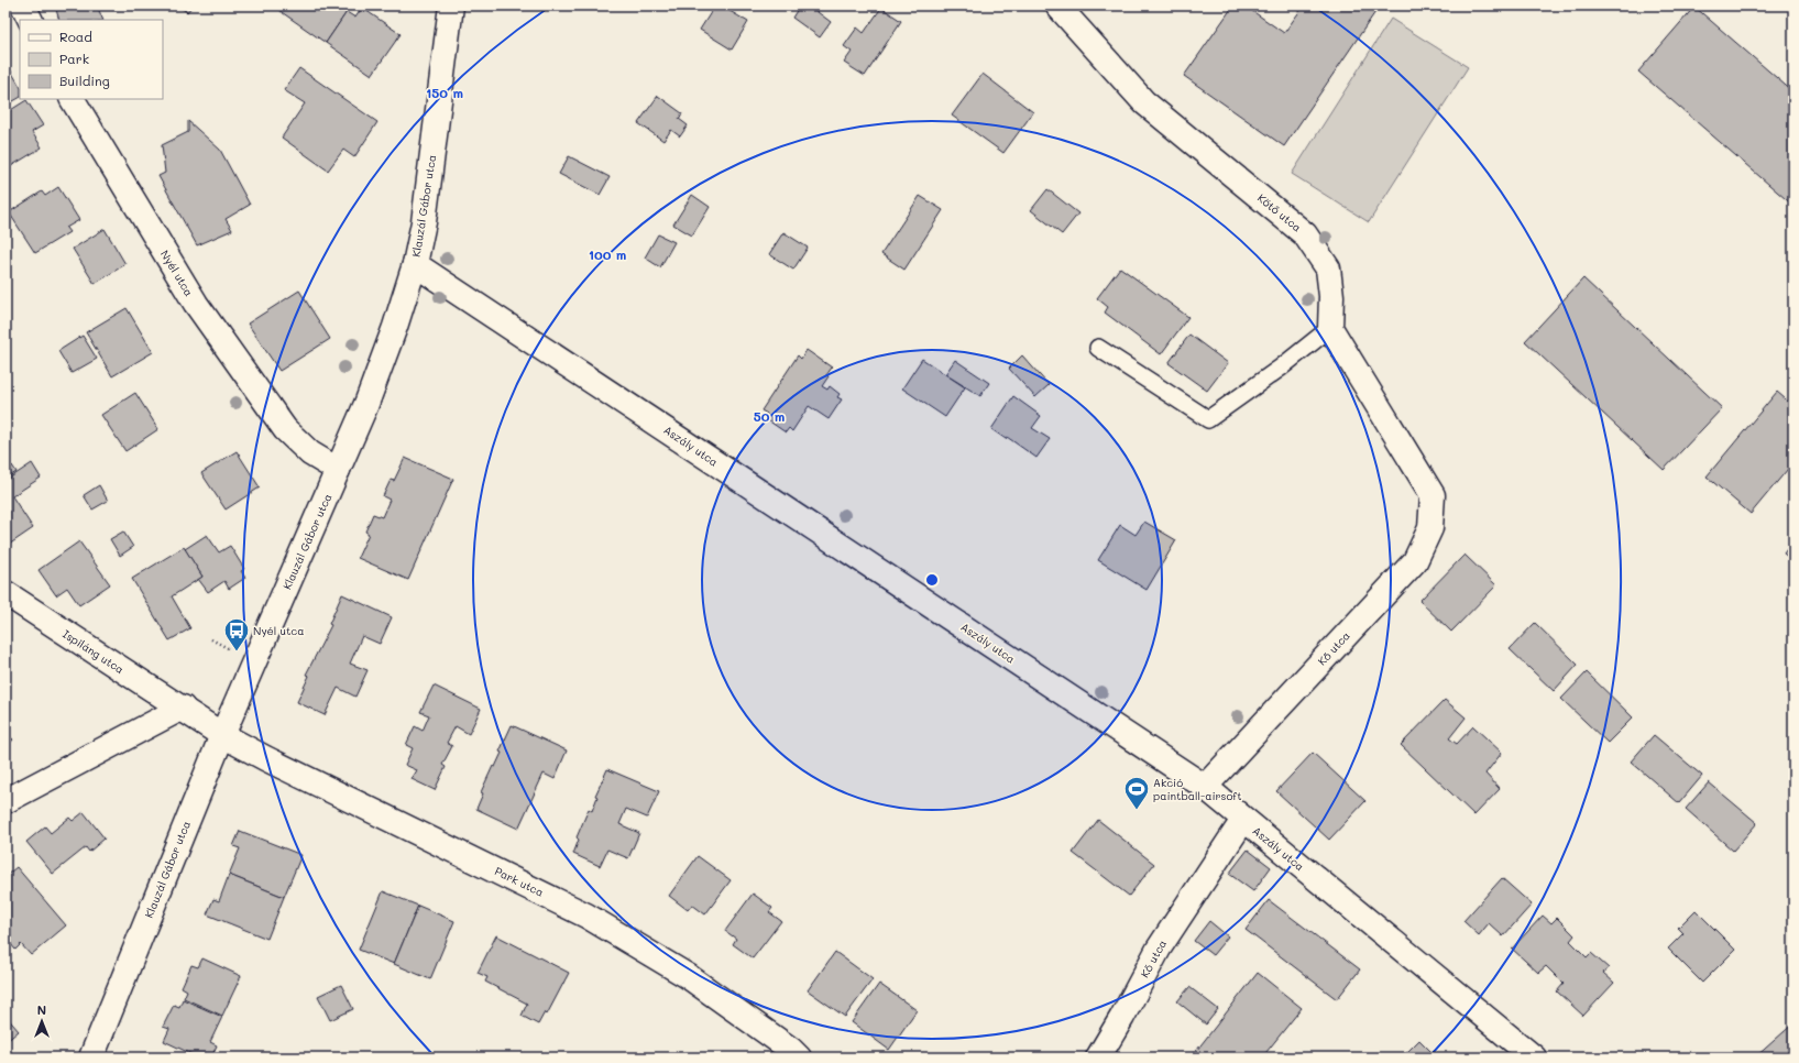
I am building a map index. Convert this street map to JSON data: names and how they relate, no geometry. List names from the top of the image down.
{
  "streets": {
    "street": [
      "Klauzál Gábor utca",
      "Kötő utca",
      "Nyél utca",
      "Aszály utca",
      "Kő utca",
      "Ispiláng utca",
      "Park utca"
    ]
  },
  "crossings": [
    ["Klauzál Gábor utca", "Nyél utca"],
    ["Klauzál Gábor utca", "Aszály utca"],
    ["Klauzál Gábor utca", "Ispiláng utca"],
    ["Klauzál Gábor utca", "Park utca"],
    ["Kötő utca", "Kő utca"],
    ["Aszály utca", "Kő utca"],
    ["Ispiláng utca", "Park utca"]
  ],
  "places": {
    "bus stop": ["Nyél utca"],
    "sports": ["Akció paintball-airsoft"]
  },
  "legend": ["Road", "Park", "Building"],
  "north": "top",
  "rings": ["150 m", "100 m", "50 m"]
}
